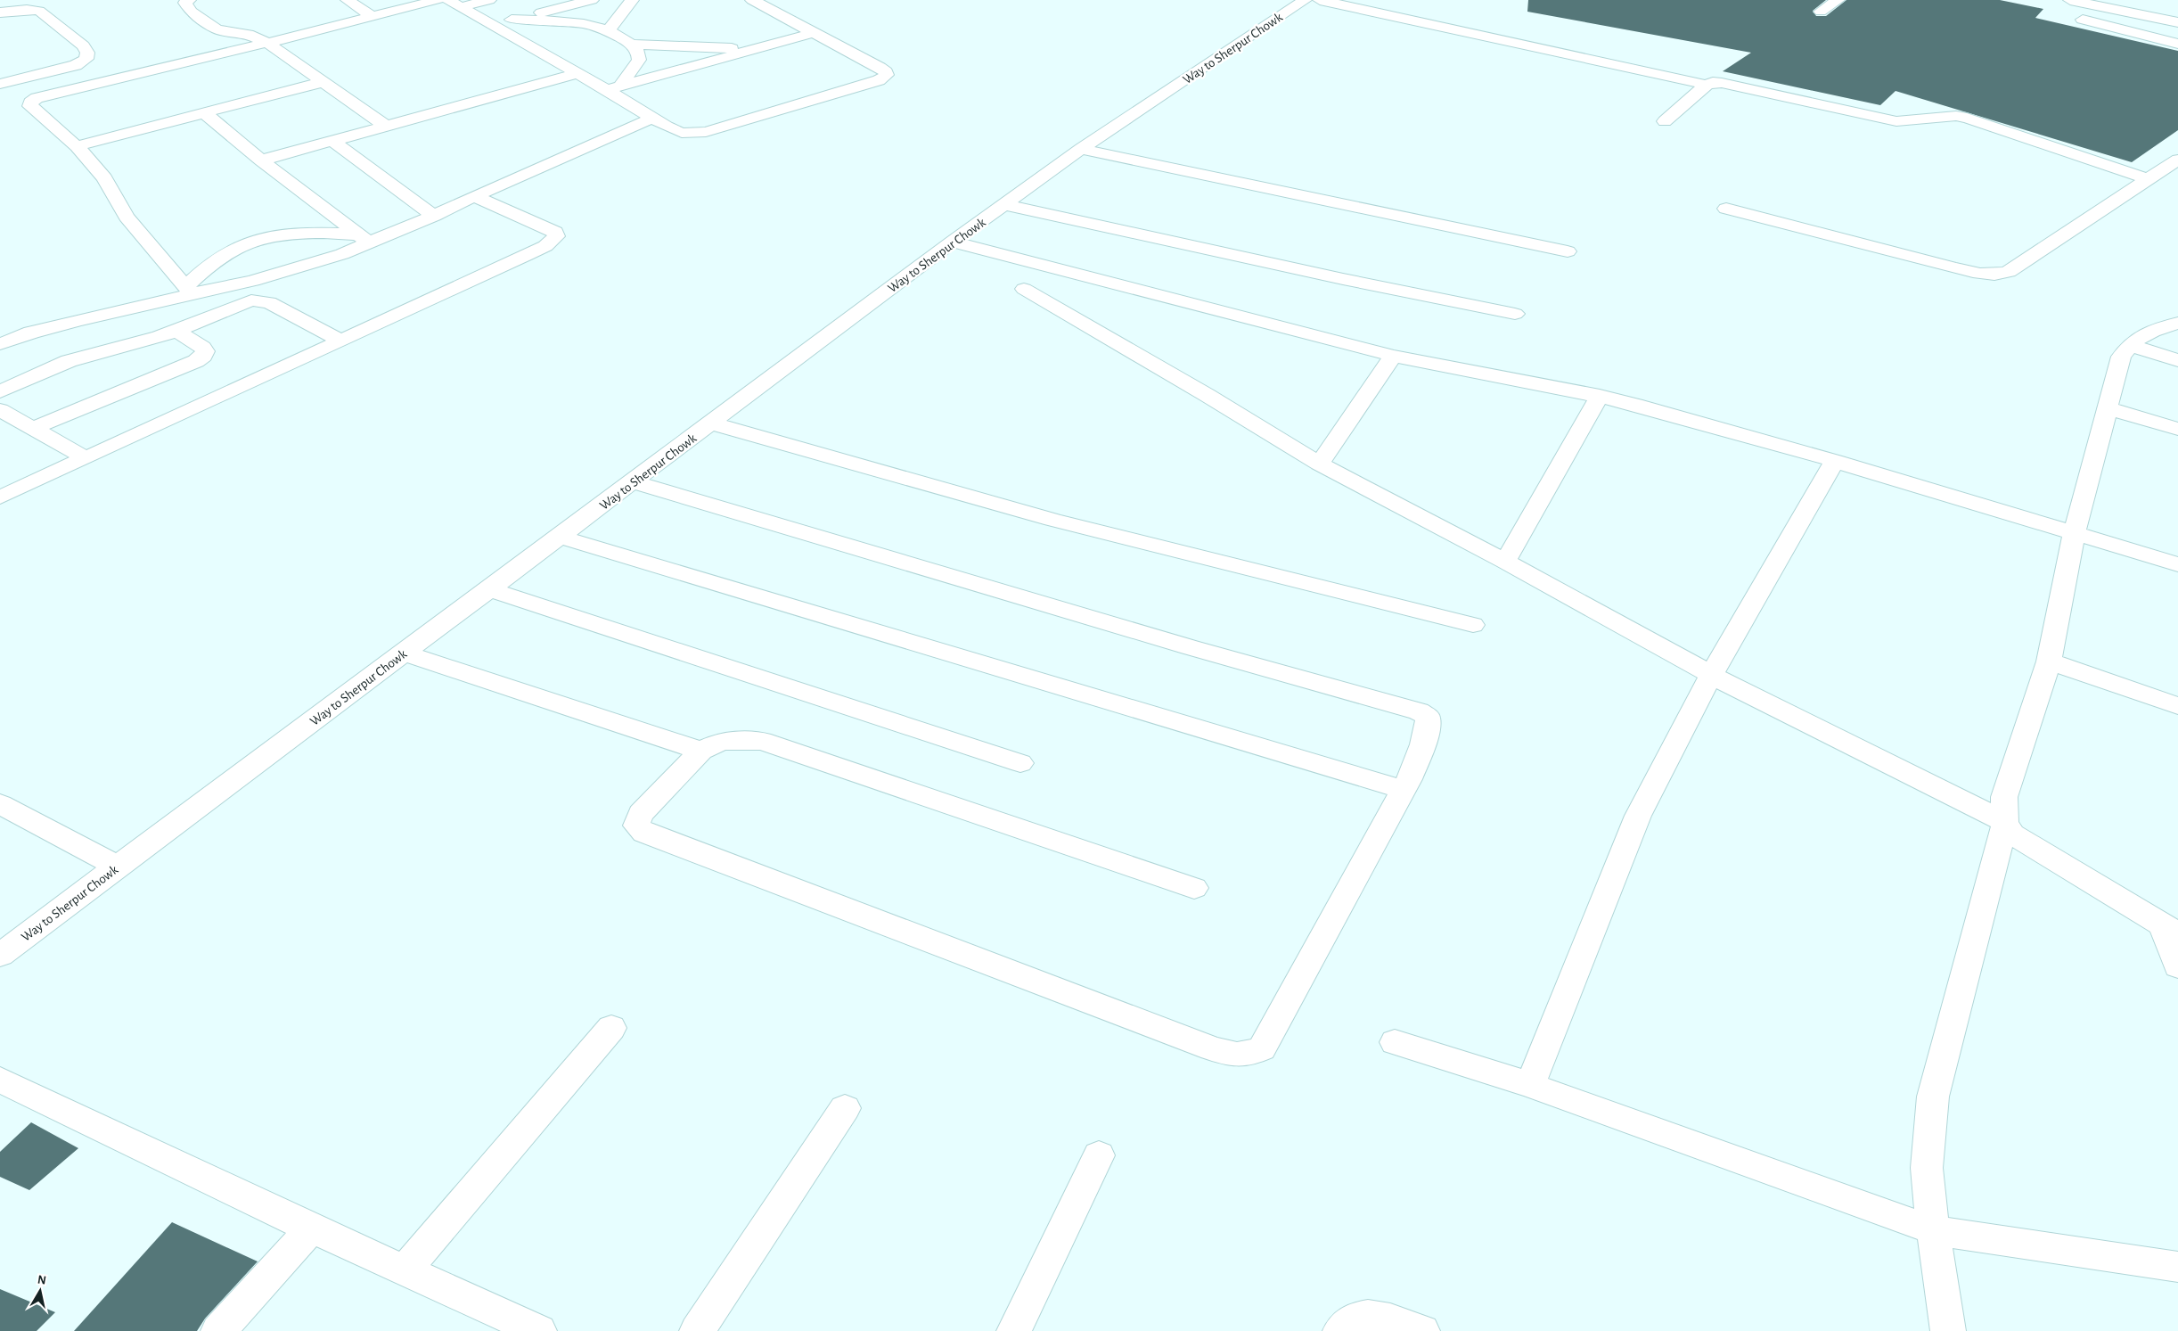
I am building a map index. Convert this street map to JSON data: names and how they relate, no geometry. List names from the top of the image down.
{
  "streets": {
    "street": ["Way to Sherpur Chowk"]
  },
  "north": "top"
}
